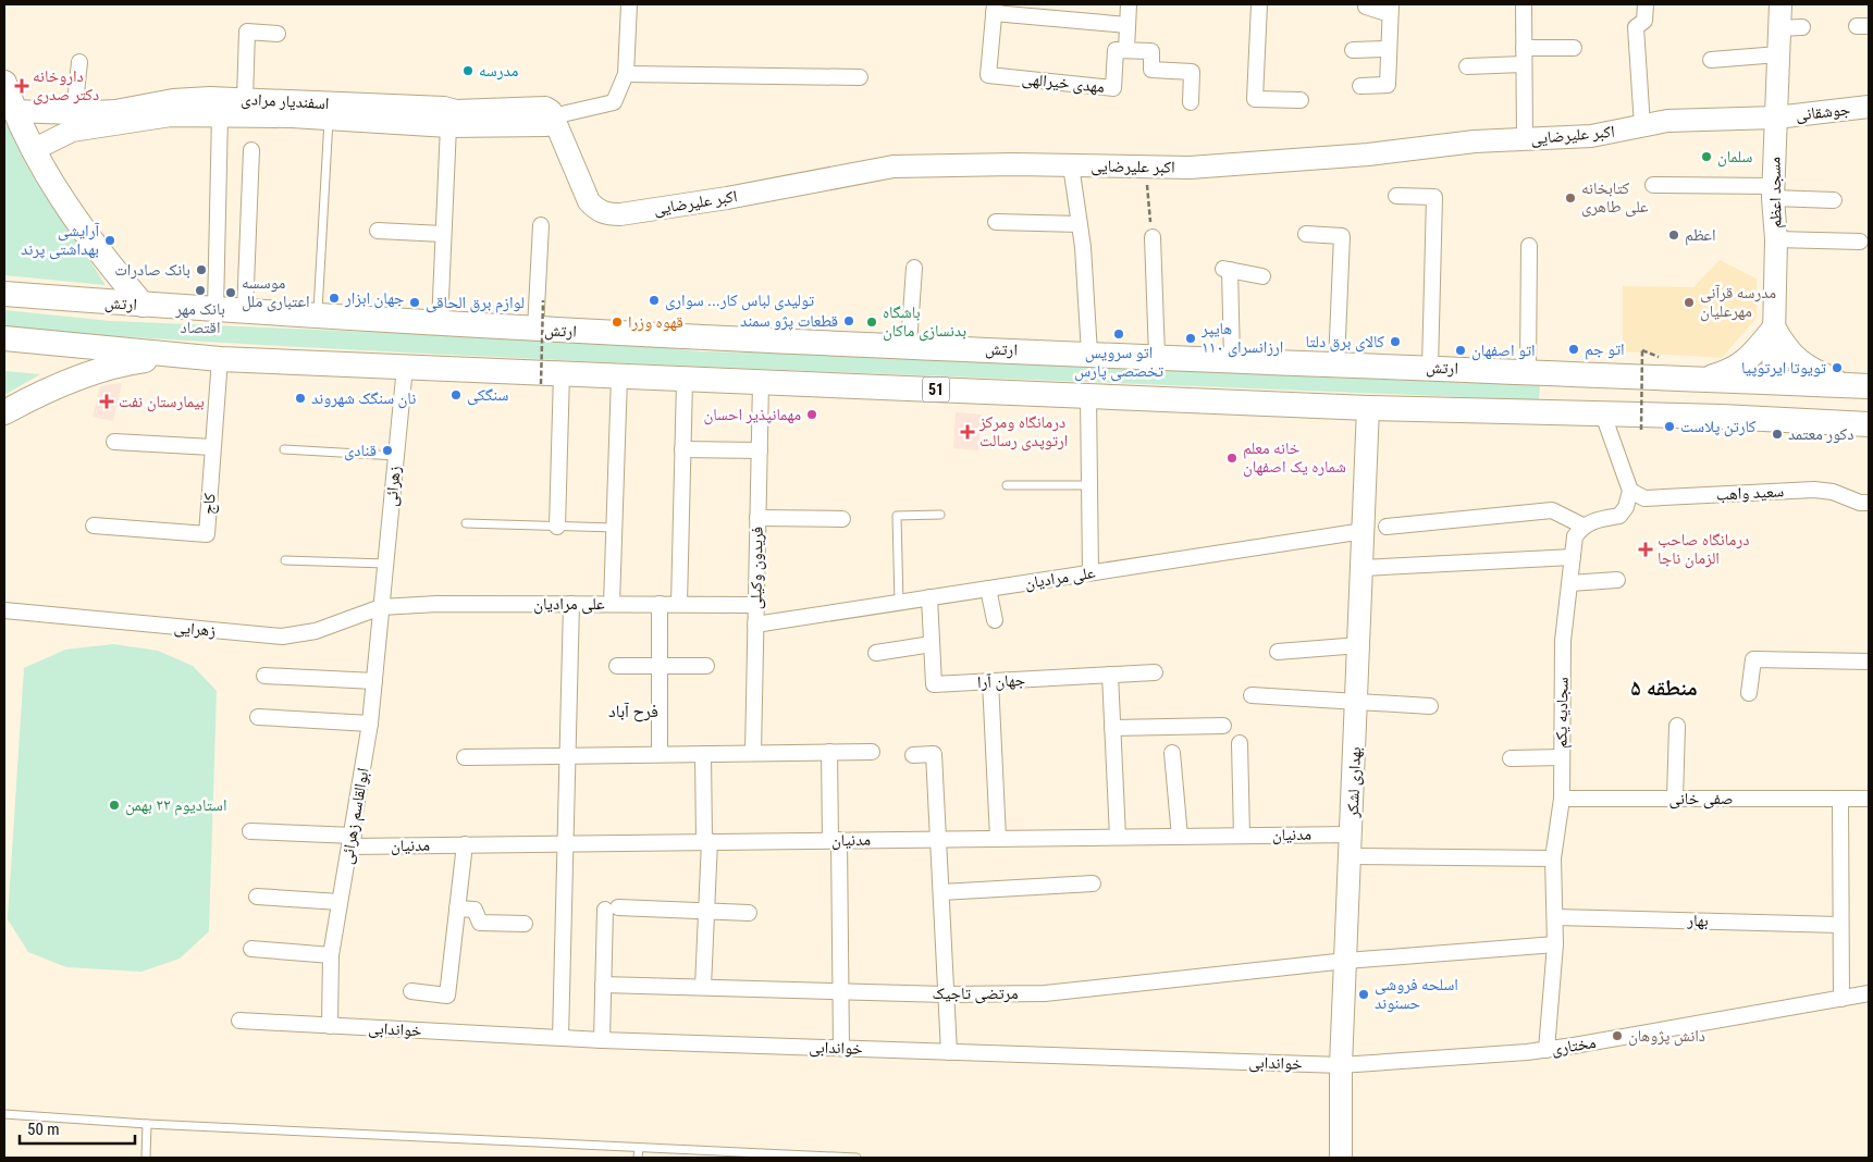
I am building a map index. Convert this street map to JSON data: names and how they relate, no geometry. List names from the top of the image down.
{
  "streets": {
    "main road": ["ارتش", "51"],
    "street": [
      "مهدی خیرالهی",
      "اسفندیار مرادی",
      "جوشقانی",
      "اکبر علیرضایی",
      "مسجد اعظم",
      "زهرائی",
      "سعید واهب",
      "کاج",
      "فریدون وکیلی",
      "علی مرادیان",
      "زهرایی",
      "جهان آرا",
      "سجادیه یکم",
      "بهداری لشکر",
      "صفی خانی",
      "ابوالقاسم زهرائی",
      "مدنیان",
      "بهار",
      "مرتضی تاجیک",
      "خواندابی",
      "مختاری"
    ]
  },
  "crossings": [
    ["اسفندیار مرادی", "اکبر علیرضایی"],
    ["جوشقانی", "اکبر علیرضایی"],
    ["جوشقانی", "مسجد اعظم"],
    ["اکبر علیرضایی", "مسجد اعظم"],
    ["مسجد اعظم", "ارتش"],
    ["51", "زهرائی"],
    ["51", "کاج"],
    ["51", "فریدون وکیلی"],
    ["51", "بهداری لشکر"],
    ["زهرائی", "علی مرادیان"],
    ["زهرائی", "زهرایی"],
    ["زهرائی", "ابوالقاسم زهرائی"],
    ["فریدون وکیلی", "علی مرادیان"],
    ["علی مرادیان", "زهرایی"],
    ["علی مرادیان", "جهان آرا"],
    ["علی مرادیان", "بهداری لشکر"],
    ["علی مرادیان", "ابوالقاسم زهرائی"],
    ["زهرایی", "ابوالقاسم زهرائی"],
    ["سجادیه یکم", "صفی خانی"],
    ["سجادیه یکم", "بهار"],
    ["سجادیه یکم", "مرتضی تاجیک"],
    ["سجادیه یکم", "مختاری"],
    ["بهداری لشکر", "مدنیان"],
    ["بهداری لشکر", "مرتضی تاجیک"],
    ["بهداری لشکر", "خواندابی"],
    ["بهداری لشکر", "مختاری"],
    ["ابوالقاسم زهرائی", "مدنیان"],
    ["ابوالقاسم زهرائی", "خواندابی"],
    ["خواندابی", "مختاری"]
  ],
  "districts": ["منطقه ۵", "فرح آباد"],
  "places": {
    "other": [
      "مدرسه",
      "سلمان",
      "کتابخانه علی طاهری",
      "اعظم",
      "آرایشی بهداشتی پرند",
      "بانک صادرات",
      "بانک مهر اقتصاد",
      "موسسه اعتباری ملل",
      "جهان ابزار",
      "تولیدی لباس کار... سواری",
      "لوازم برق الحاقی",
      "مدرسه قرآنی مهرعلیان",
      "قطعات پژو سمند",
      "قهوه وزرا",
      "باشگاه بدنسازی ماکان",
      "اتو سرویس تخصصی پارس",
      "هایپر ارزانسرای ۱۱۰",
      "کالای برق دلتا",
      "اتو جم",
      "اتو اصفهان",
      "تویوتا ایرتوپیا",
      "سنگکی",
      "نان سنگک شهروند",
      "مهمانپذیر احسان",
      "کارتن پلاست",
      "دکور معتمد",
      "قنادی",
      "خانه معلم شماره یک اصفهان",
      "استادیوم ۲۲ بهمن",
      "اسلحه فروشی حسنوند",
      "دانش پژوهان"
    ],
    "health": [
      "داروخانه دکتر صدری",
      "بیمارستان نفت",
      "درمانگاه ومرکز ارتوپدی رسالت",
      "درمانگاه صاحب الزمان ناجا"
    ]
  },
  "scale_bar": "50 m"
}
